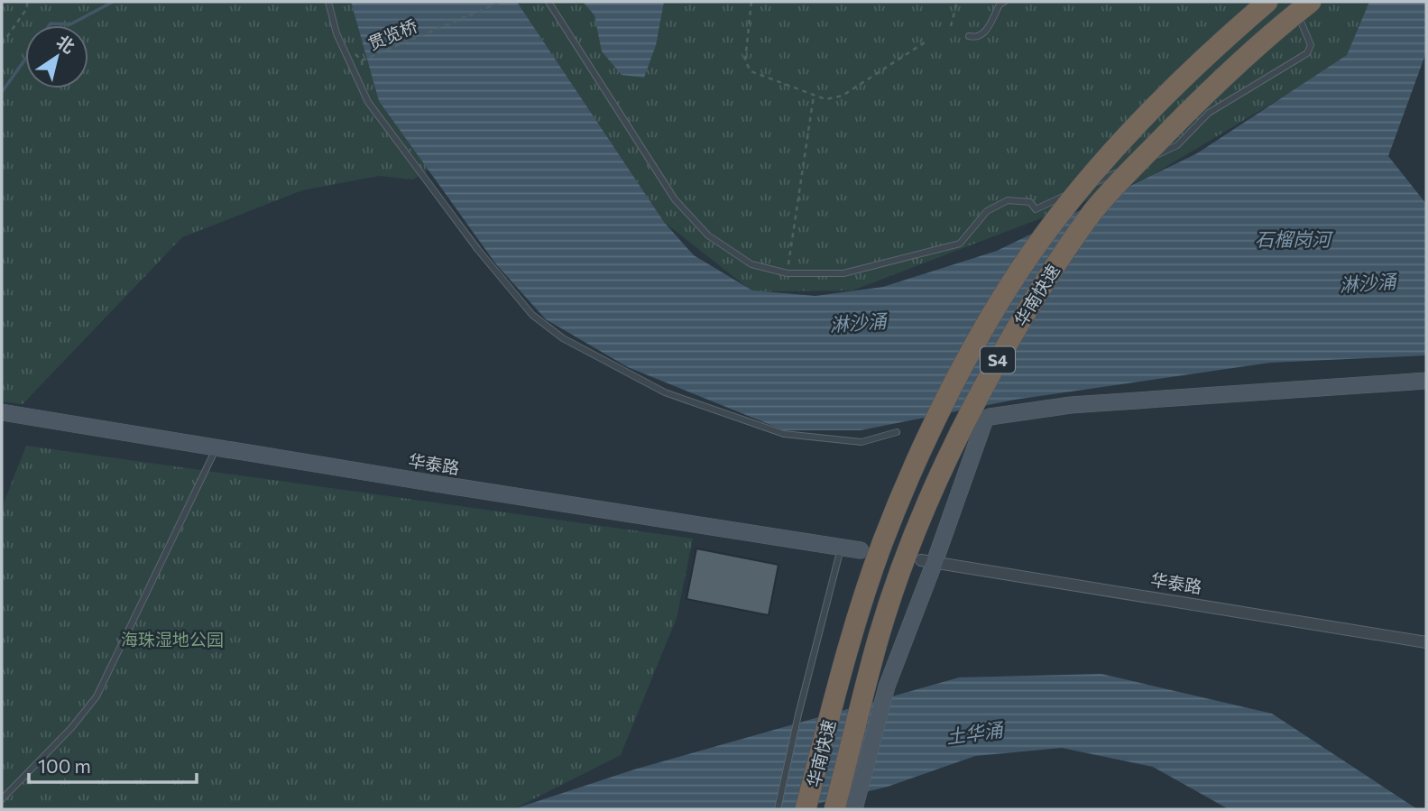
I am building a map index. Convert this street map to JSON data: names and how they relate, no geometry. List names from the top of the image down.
{
  "streets": {
    "highway": ["华南快速", "S4"],
    "street": ["华泰路"],
    "path": ["贯览桥"]
  },
  "water": ["石榴岗河", "淋沙涌", "土华涌"],
  "parks": ["海珠湿地公园"],
  "scale_bar": "100 m",
  "north": "top right"
}
